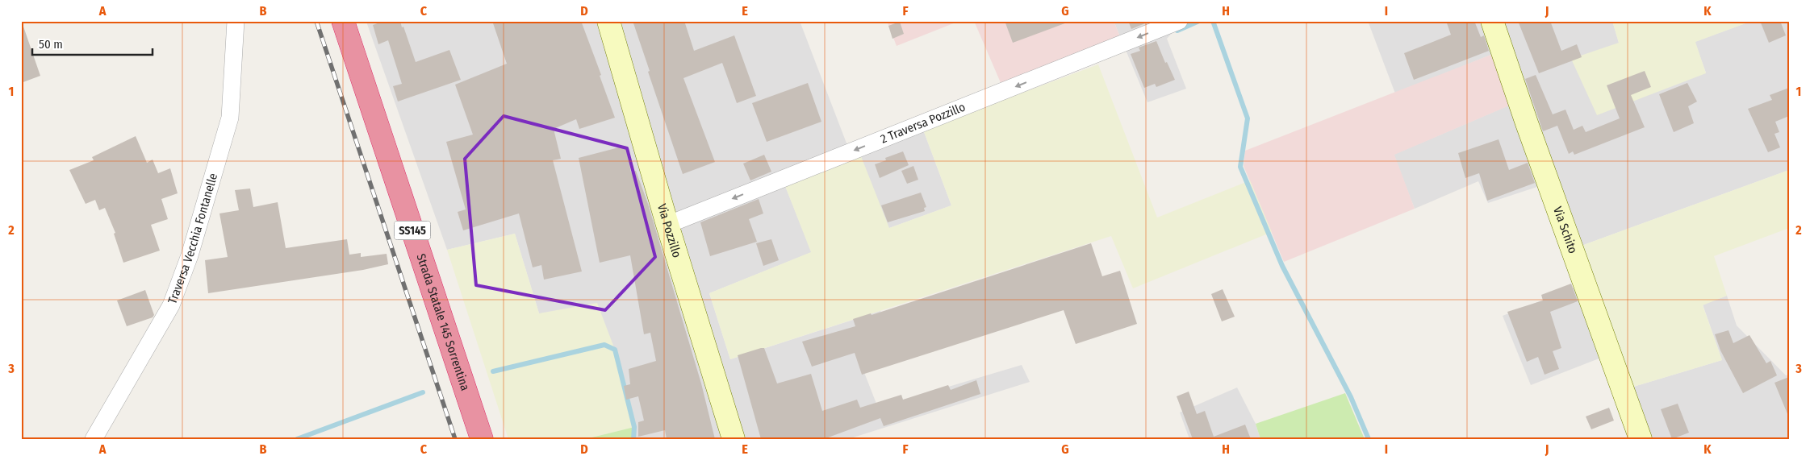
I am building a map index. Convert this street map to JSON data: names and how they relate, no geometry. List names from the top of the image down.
{
  "streets": {
    "highway": ["SS145", "Strada Statale 145 Sorrentina"],
    "street": [
      "2 Traversa Pozzillo",
      "Via Pozzillo",
      "Via Schito",
      "Traversa Vecchia Fontanelle"
    ]
  },
  "crossings": [
    ["2 Traversa Pozzillo", "Via Pozzillo"]
  ],
  "one_way": ["2 Traversa Pozzillo"],
  "scale_bar": "50 m",
  "grid": {
    "columns": [
      "A",
      "B",
      "C",
      "D",
      "E",
      "F",
      "G",
      "H",
      "I",
      "J",
      "K"
    ],
    "rows": ["1", "2", "3"]
  }
}
